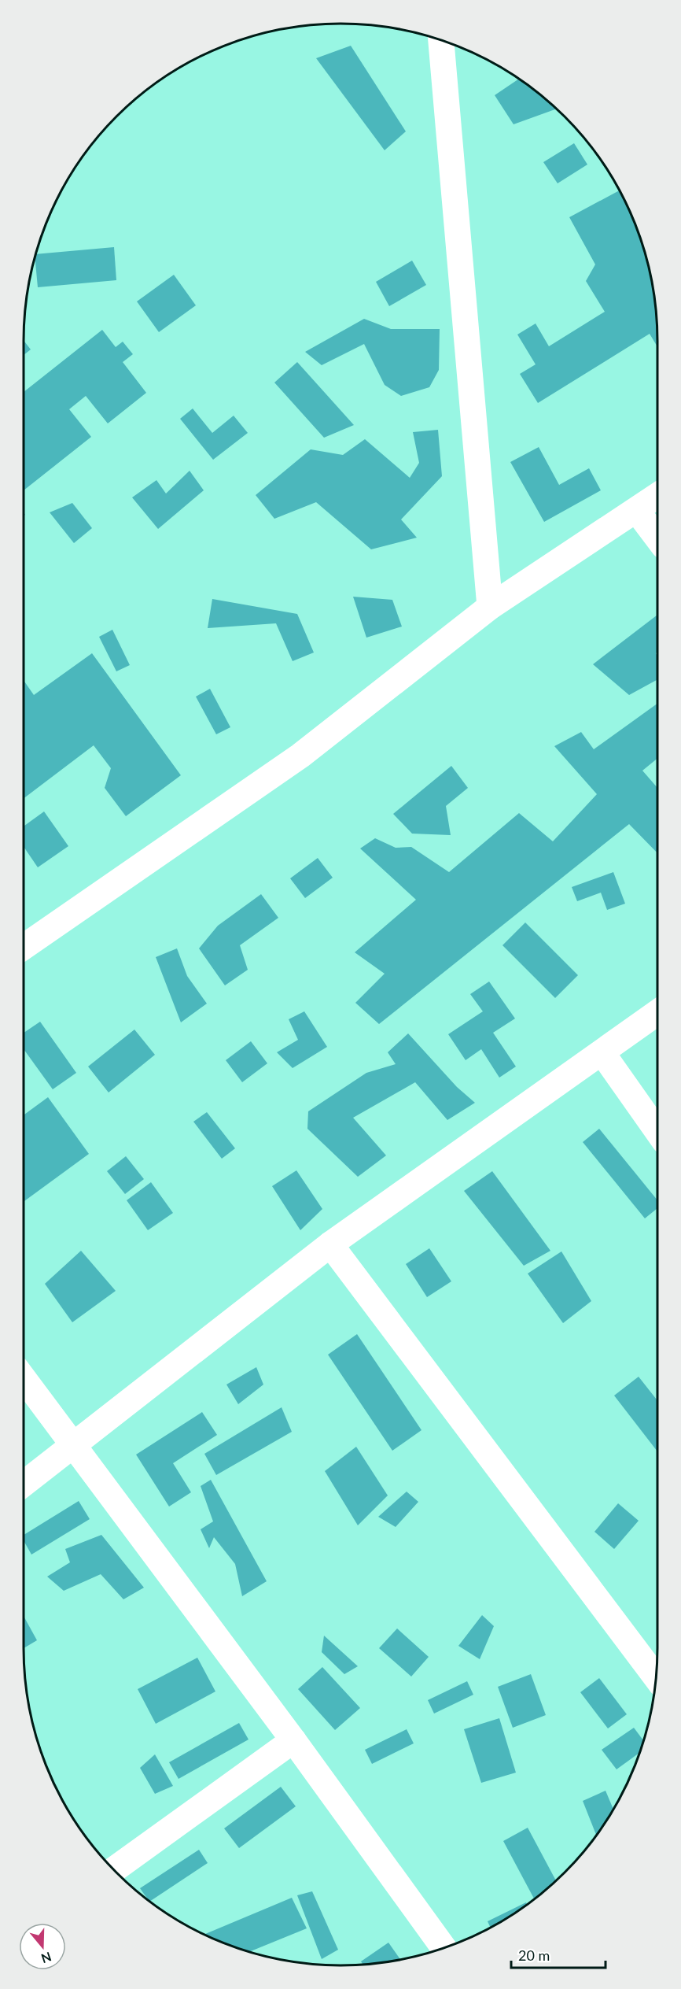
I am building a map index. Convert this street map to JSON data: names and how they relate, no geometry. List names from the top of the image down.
{
  "scale_bar": "20 m",
  "north": "bottom"
}
